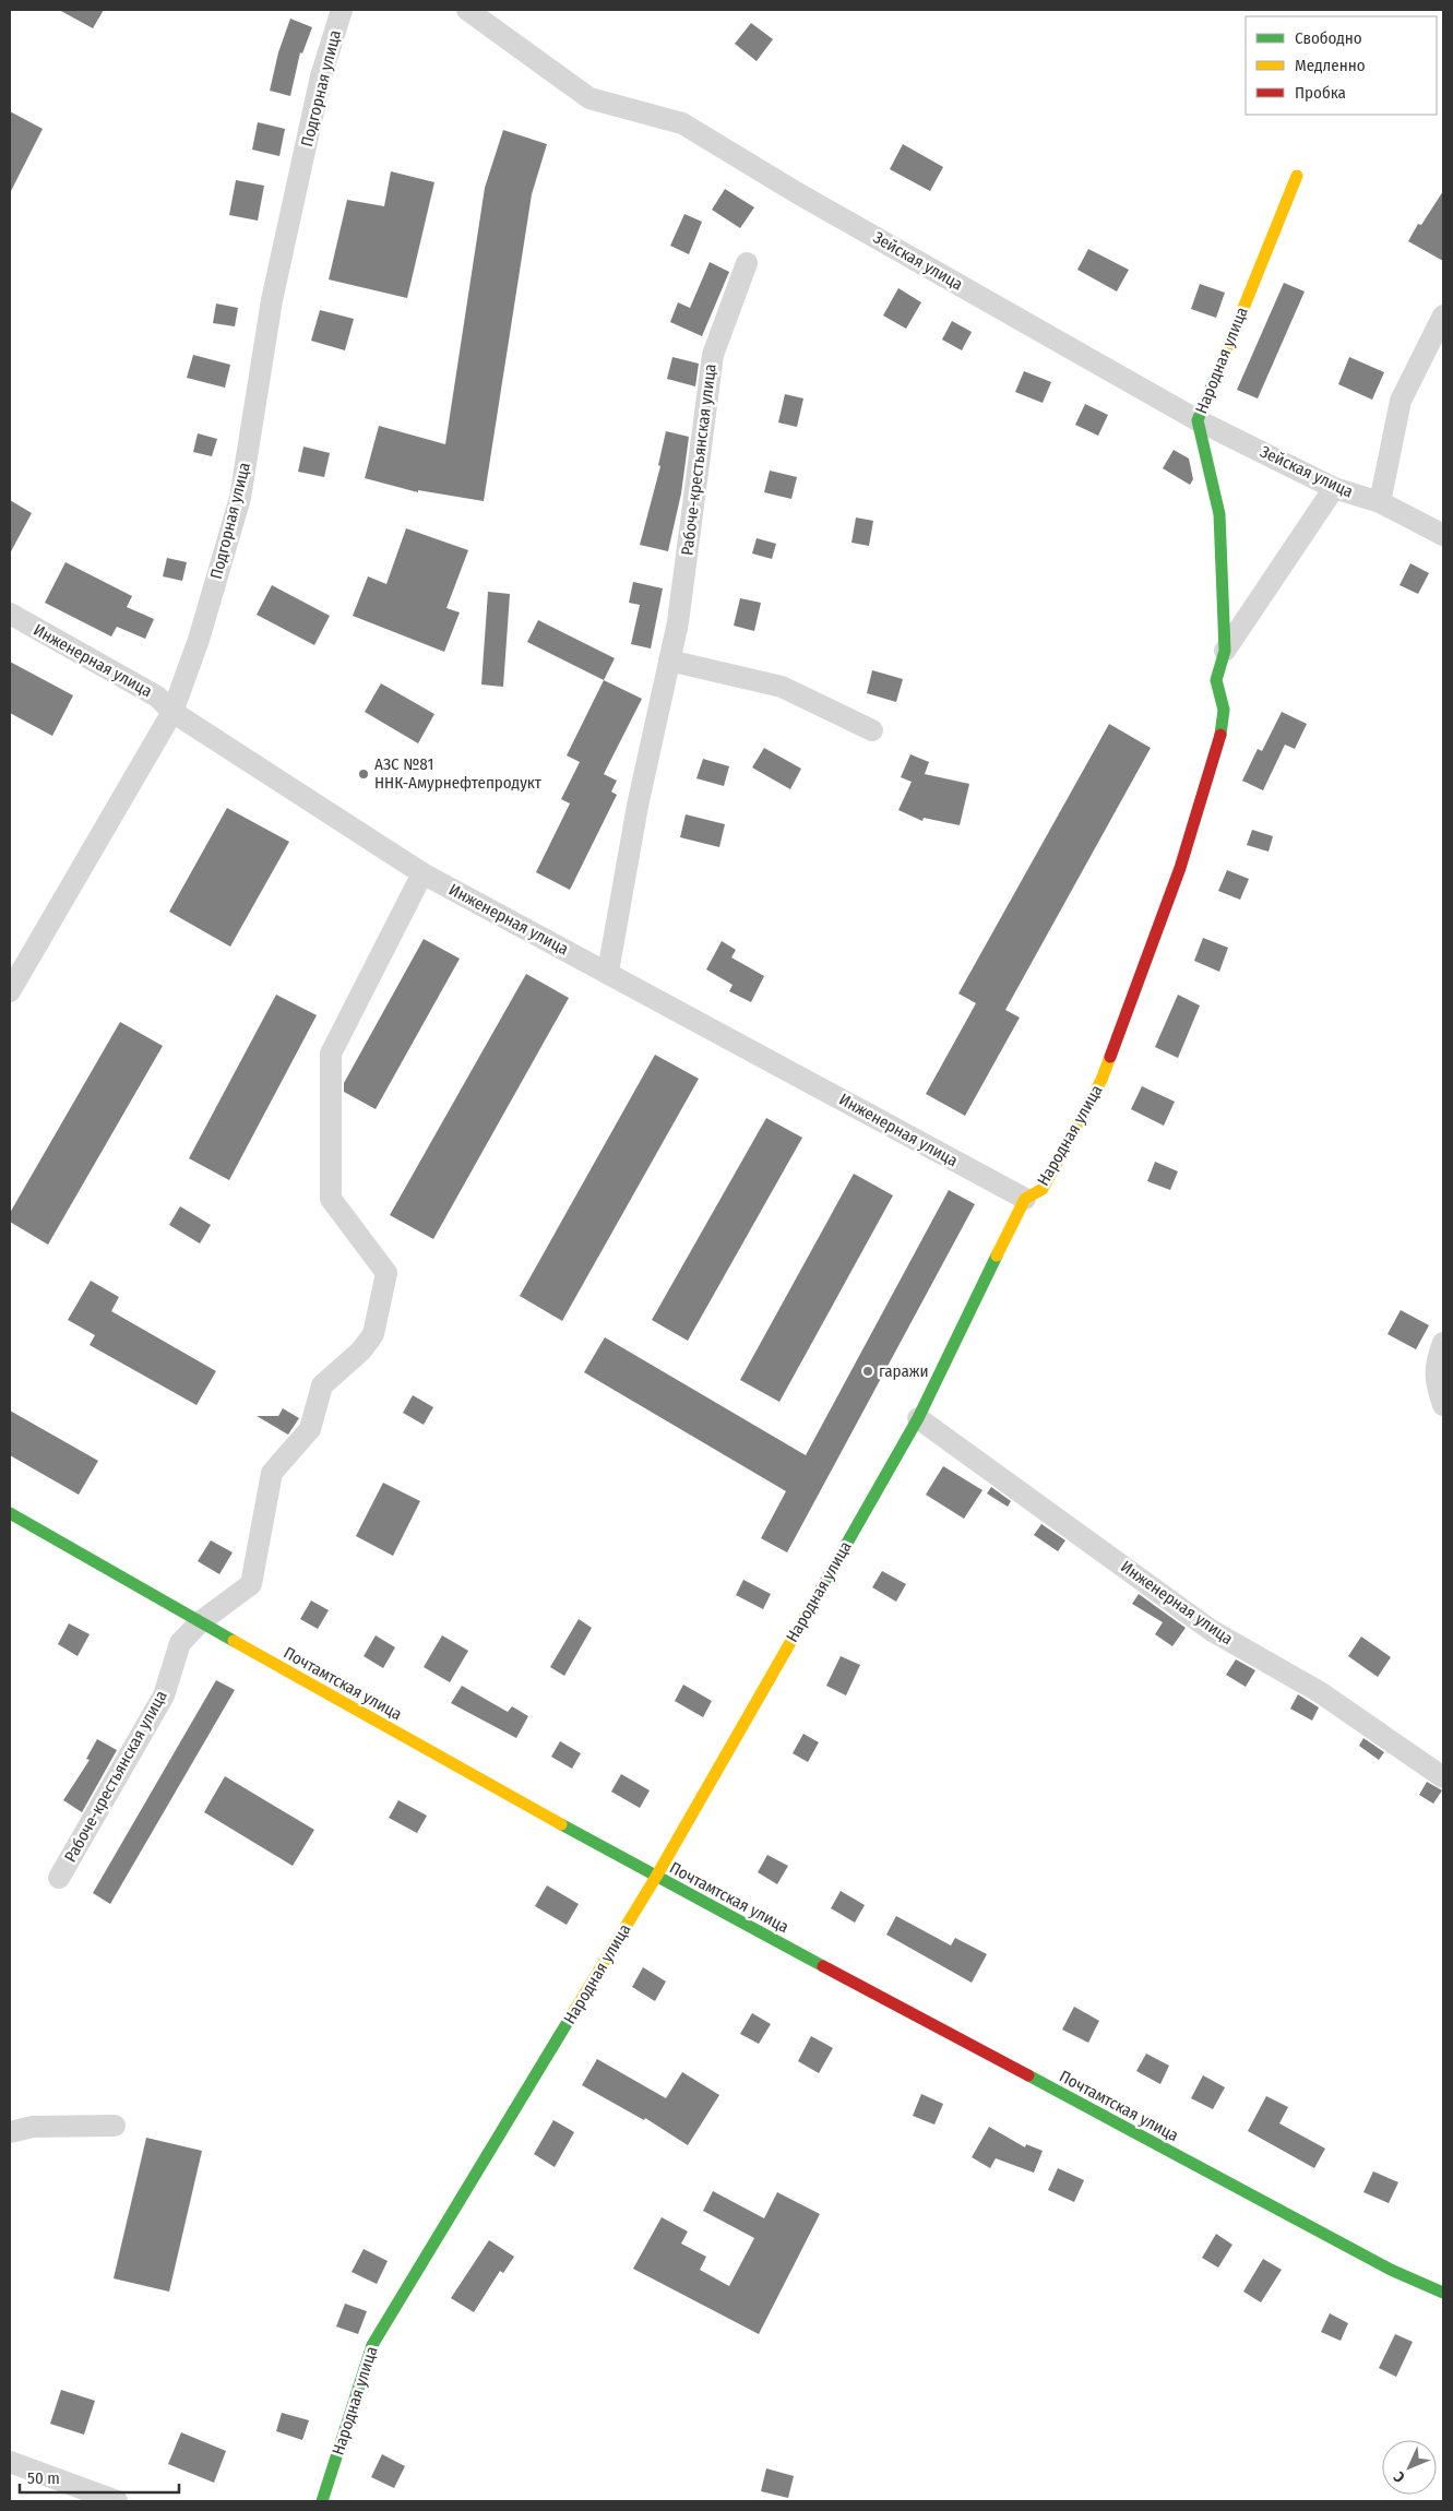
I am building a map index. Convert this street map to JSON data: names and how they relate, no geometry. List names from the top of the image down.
{
  "streets": {
    "street": [
      "Подгорная улица",
      "Зейская улица",
      "Народная улица",
      "Рабоче-крестьянская улица",
      "Инженерная улица",
      "Почтамтская улица"
    ]
  },
  "crossings": [
    ["Подгорная улица", "Инженерная улица"],
    ["Зейская улица", "Народная улица"],
    ["Народная улица", "Инженерная улица"],
    ["Народная улица", "Почтамтская улица"],
    ["Рабоче-крестьянская улица", "Инженерная улица"],
    ["Рабоче-крестьянская улица", "Почтамтская улица"]
  ],
  "places": ["АЗС №81 ННК-Амурнефтепродукт", "гаражи"],
  "legend": ["Свободно", "Медленно", "Пробка"],
  "scale_bar": "50 m",
  "north": "bottom left"
}
